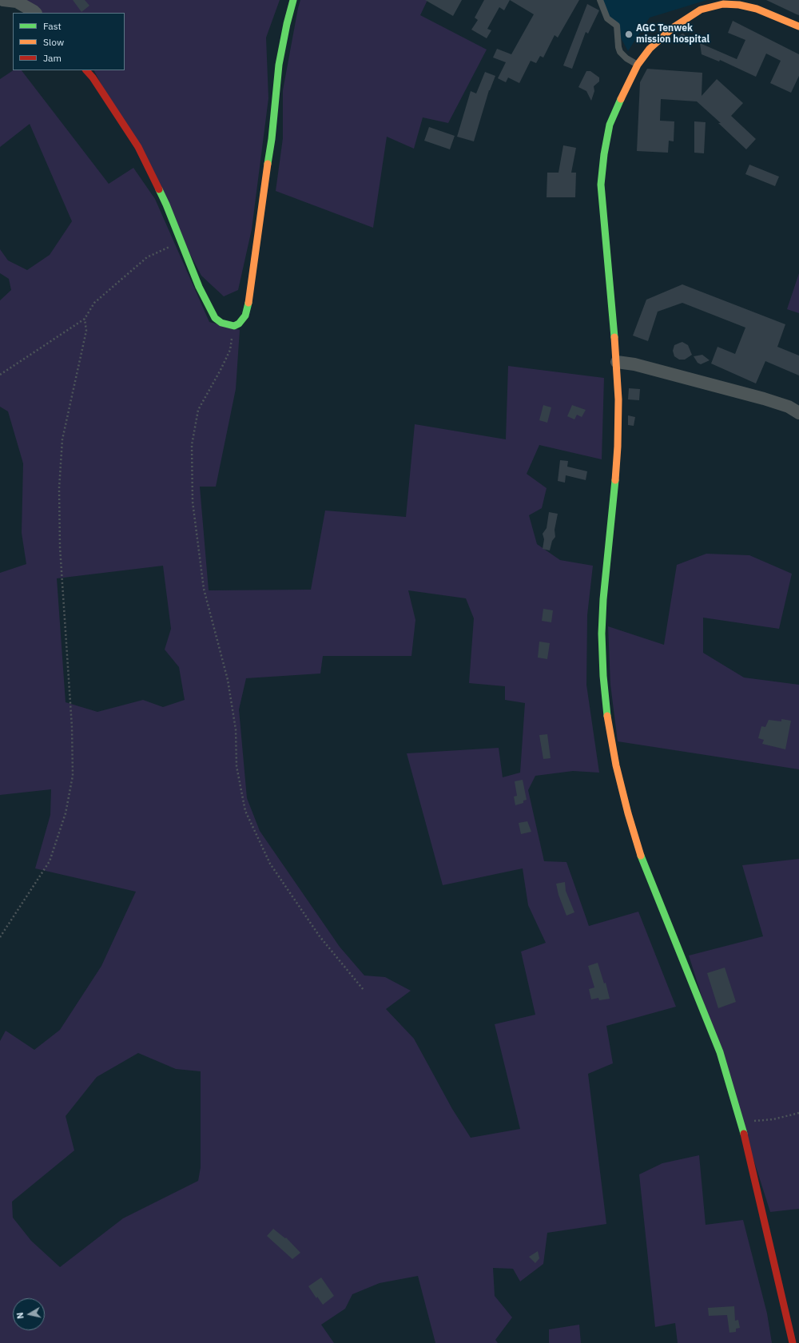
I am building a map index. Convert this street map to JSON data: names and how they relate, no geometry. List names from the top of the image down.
{
  "places": ["AGC Tenwek mission hospital"],
  "legend": ["Fast", "Slow", "Jam"],
  "north": "left"
}
